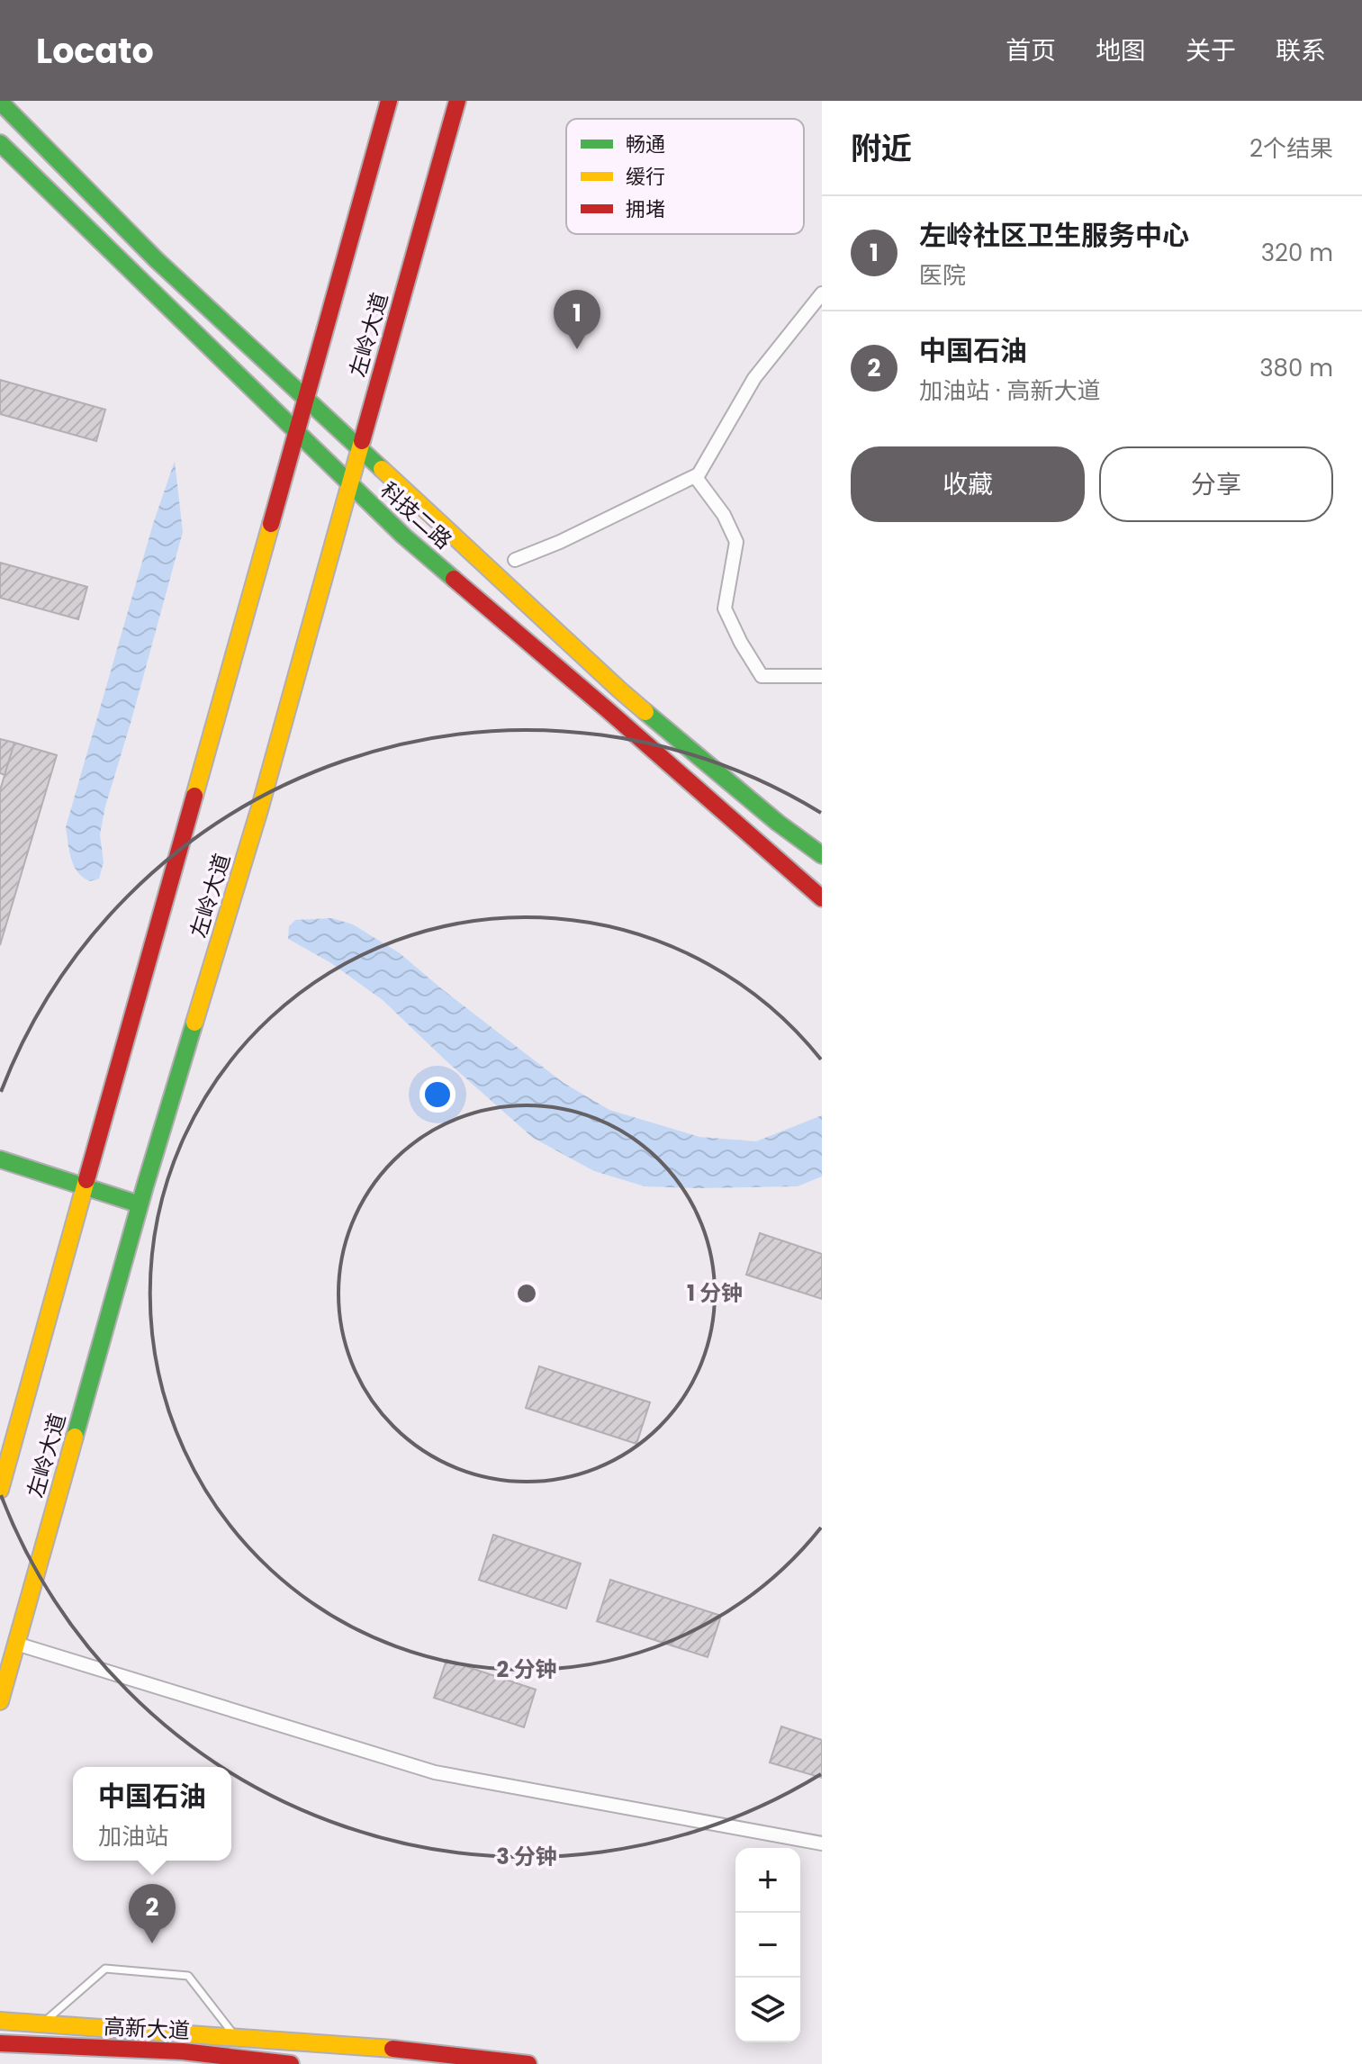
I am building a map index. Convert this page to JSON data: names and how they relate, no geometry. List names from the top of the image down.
{
  "streets": {
    "main road": ["左岭大道", "科技二路", "高新大道"]
  },
  "crossings": [
    ["左岭大道", "科技二路"]
  ],
  "legend": ["畅通", "缓行", "拥堵"],
  "page": {
    "header": "Locato",
    "nav": [
      "首页",
      "地图",
      "关于",
      "联系"
    ],
    "heading": ["附近", "2个结果"],
    "list": [
      {
        "mark": "1",
        "name": "左岭社区卫生服务中心",
        "note": "医院",
        "value": "320 m"
      },
      {
        "mark": "2",
        "name": "中国石油",
        "note": "加油站 · 高新大道",
        "value": "380 m"
      }
    ],
    "pins": ["1", "2"],
    "buttons": ["收藏", "分享"],
    "popup": ["中国石油", "加油站"],
    "map_buttons": ["+", "−"]
  },
  "rings": ["1 分钟", "2 分钟", "3 分钟"]
}
